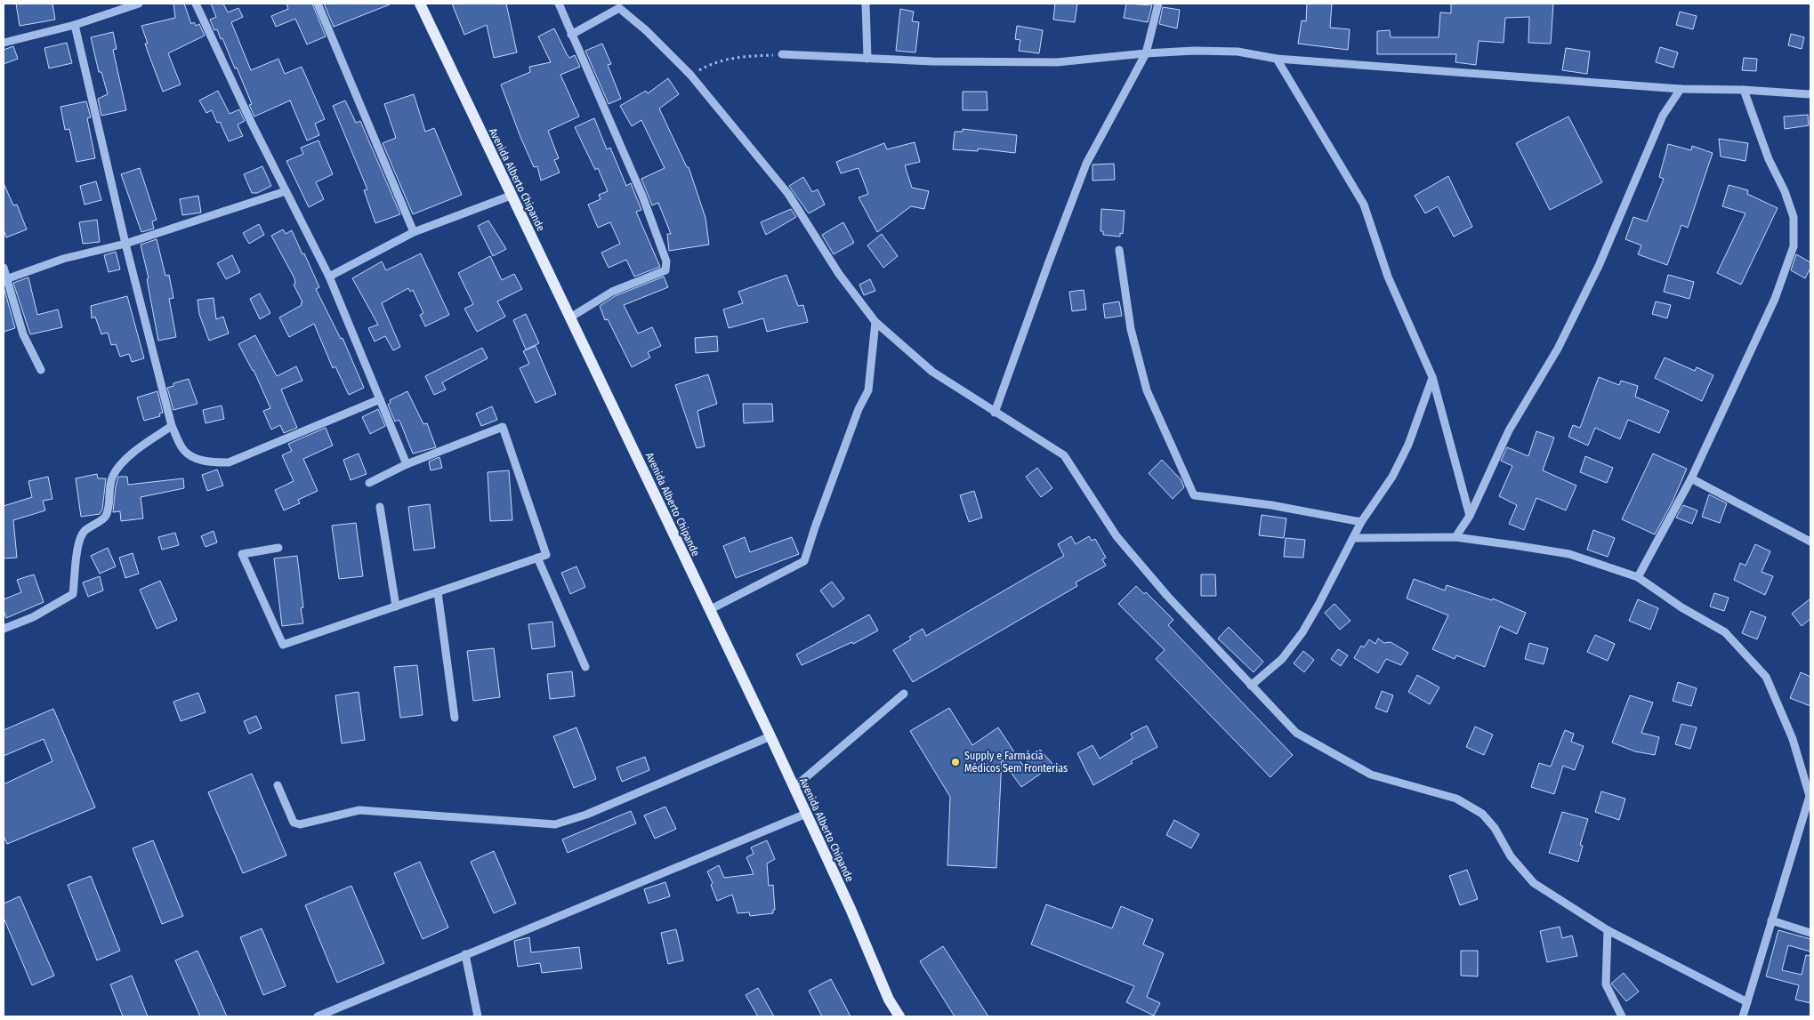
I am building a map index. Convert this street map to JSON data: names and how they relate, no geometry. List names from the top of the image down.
{
  "streets": {
    "main road": ["Avenida Alberto Chipande"]
  },
  "places": ["Supply e Farmácia Médicos Sem Fronterias"]
}
